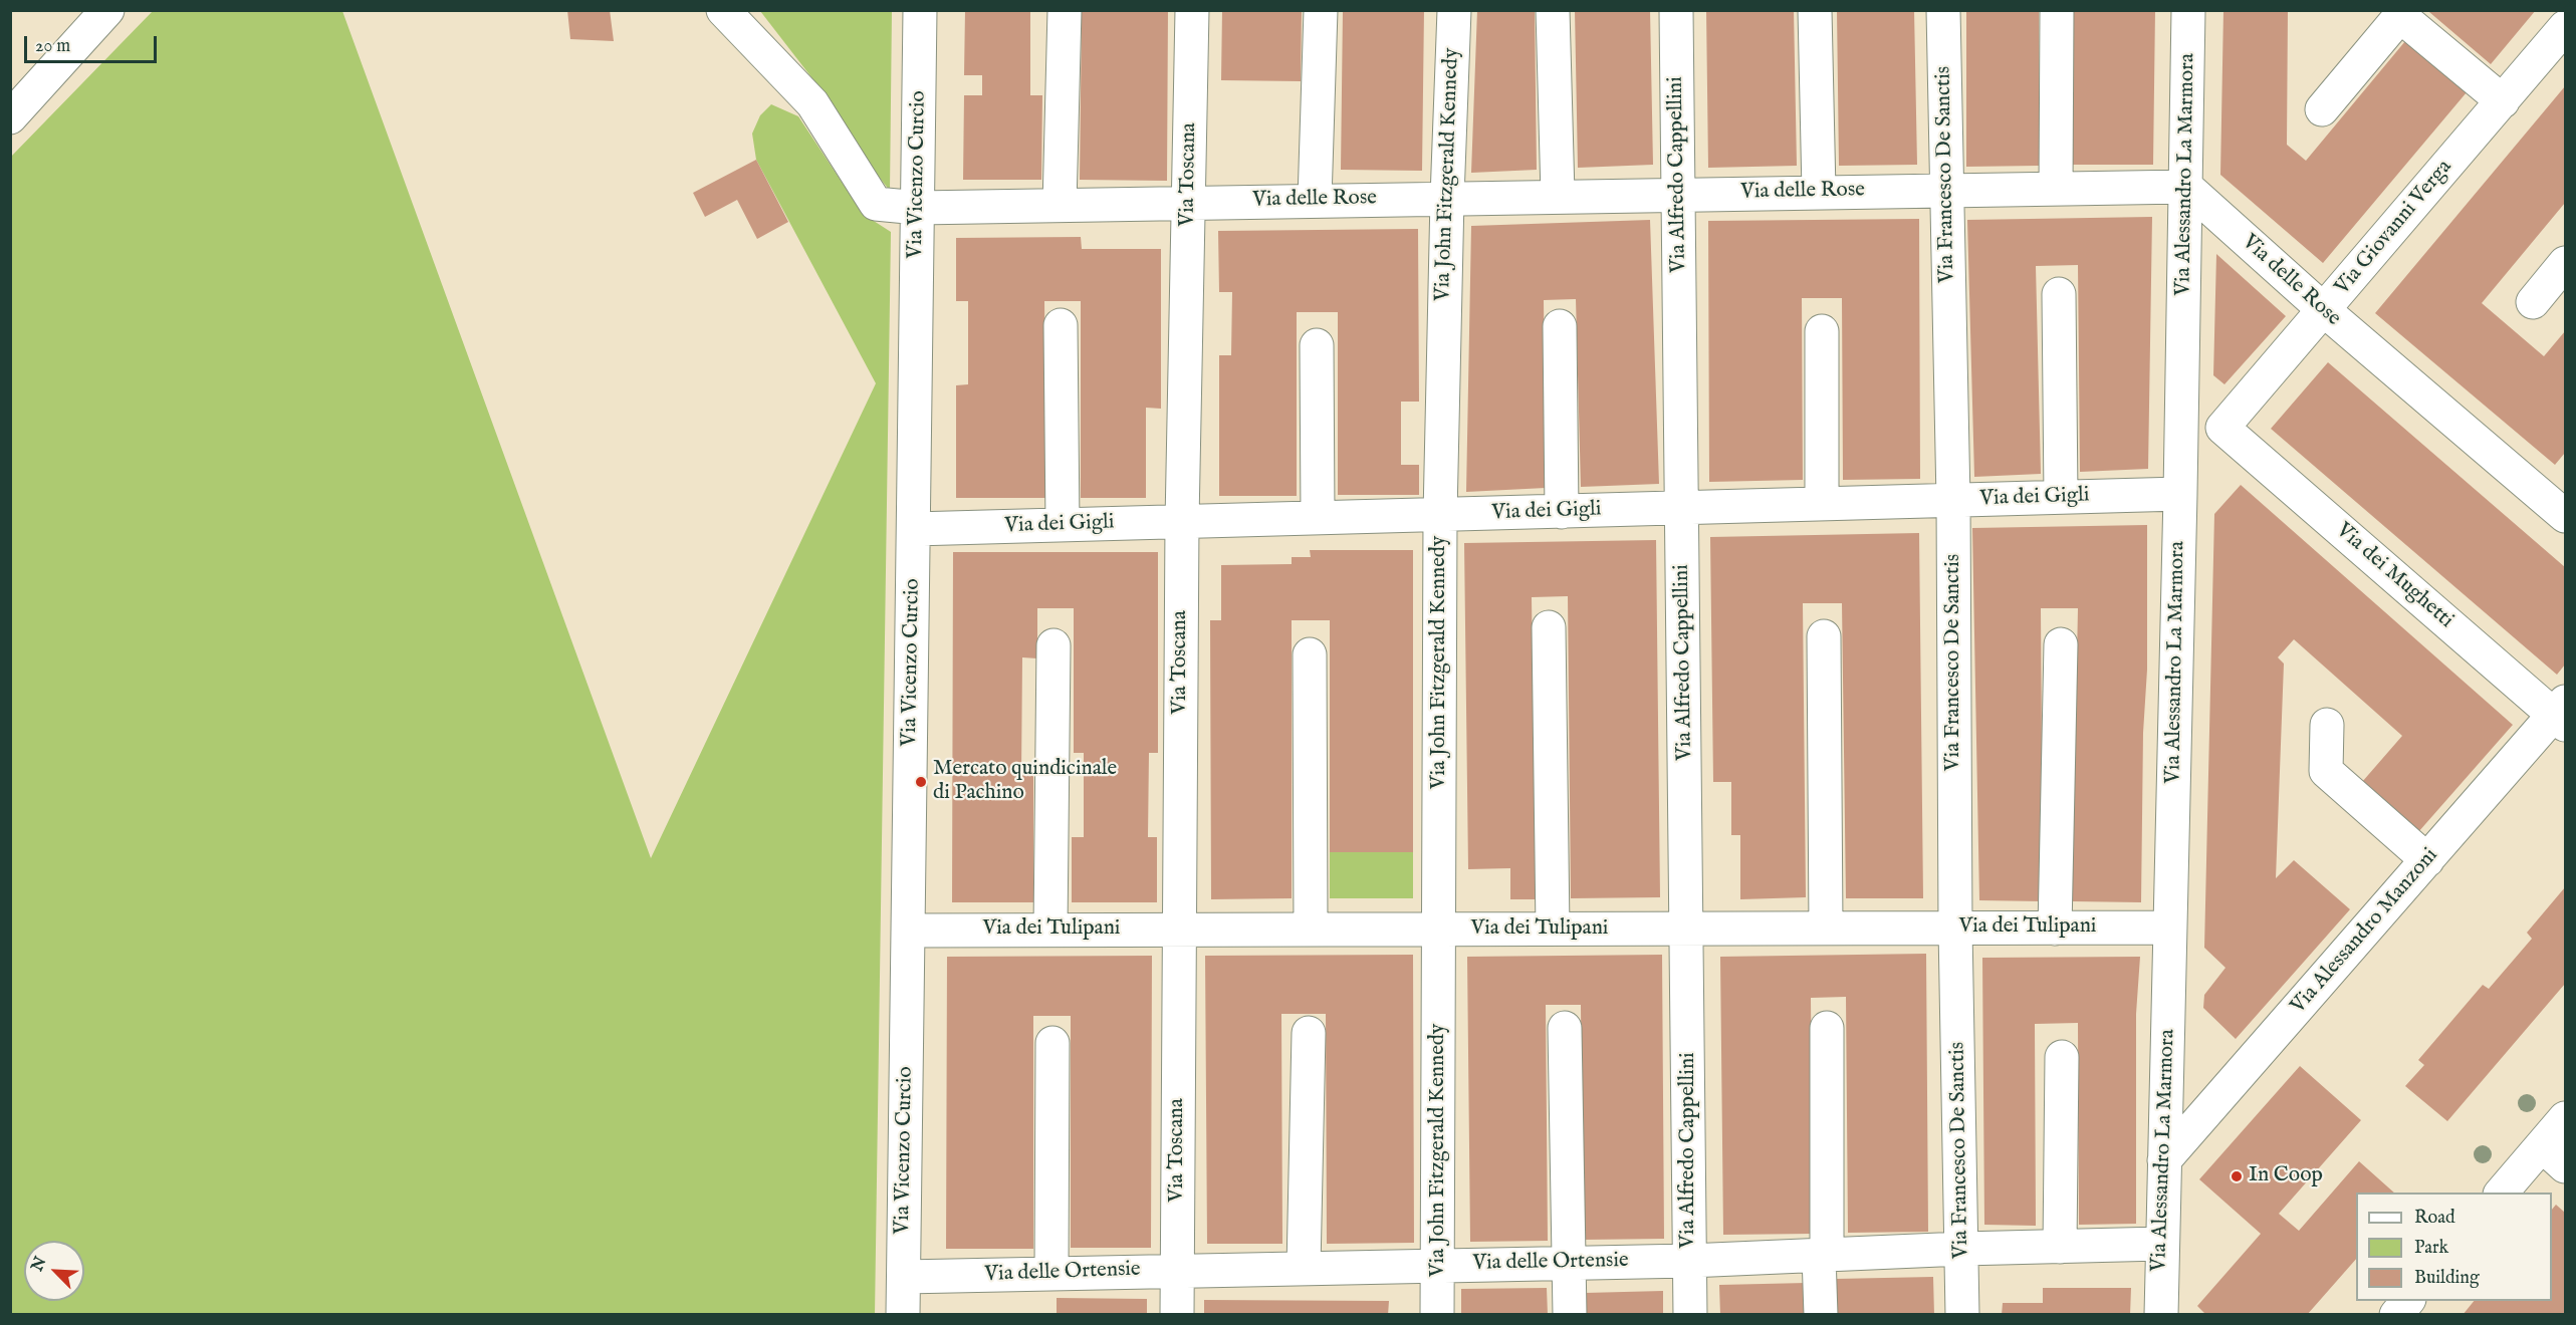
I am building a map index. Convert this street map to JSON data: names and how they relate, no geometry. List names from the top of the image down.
{
  "streets": {
    "street": [
      "Via Vicenzo Curcio",
      "Via Toscana",
      "Via John Fitzgerald Kennedy",
      "Via Alfredo Cappellini",
      "Via Francesco De Sanctis",
      "Via Alessandro La Marmora",
      "Via delle Rose",
      "Via Giovanni Verga",
      "Via dei Gigli",
      "Via dei Mughetti",
      "Via dei Tulipani",
      "Via Alessandro Manzoni",
      "Via delle Ortensie"
    ]
  },
  "crossings": [
    ["Via Vicenzo Curcio", "Via delle Rose"],
    ["Via Vicenzo Curcio", "Via dei Gigli"],
    ["Via Vicenzo Curcio", "Via dei Tulipani"],
    ["Via Vicenzo Curcio", "Via delle Ortensie"],
    ["Via Toscana", "Via delle Rose"],
    ["Via Toscana", "Via dei Gigli"],
    ["Via Toscana", "Via dei Tulipani"],
    ["Via Toscana", "Via delle Ortensie"],
    ["Via John Fitzgerald Kennedy", "Via delle Rose"],
    ["Via John Fitzgerald Kennedy", "Via dei Gigli"],
    ["Via John Fitzgerald Kennedy", "Via dei Tulipani"],
    ["Via John Fitzgerald Kennedy", "Via delle Ortensie"],
    ["Via Alfredo Cappellini", "Via delle Rose"],
    ["Via Alfredo Cappellini", "Via dei Gigli"],
    ["Via Alfredo Cappellini", "Via dei Tulipani"],
    ["Via Alfredo Cappellini", "Via delle Ortensie"],
    ["Via Francesco De Sanctis", "Via delle Rose"],
    ["Via Francesco De Sanctis", "Via dei Gigli"],
    ["Via Francesco De Sanctis", "Via dei Tulipani"],
    ["Via Francesco De Sanctis", "Via delle Ortensie"],
    ["Via Alessandro La Marmora", "Via delle Rose"],
    ["Via Alessandro La Marmora", "Via dei Gigli"],
    ["Via Alessandro La Marmora", "Via dei Tulipani"],
    ["Via Alessandro La Marmora", "Via Alessandro Manzoni"],
    ["Via Alessandro La Marmora", "Via delle Ortensie"],
    ["Via delle Rose", "Via Giovanni Verga"],
    ["Via Giovanni Verga", "Via dei Mughetti"],
    ["Via dei Mughetti", "Via Alessandro Manzoni"]
  ],
  "places": ["Mercato quindicinale di Pachino", "In Coop"],
  "legend": ["Road", "Park", "Building"],
  "scale_bar": "20 m",
  "north": "top left"
}
